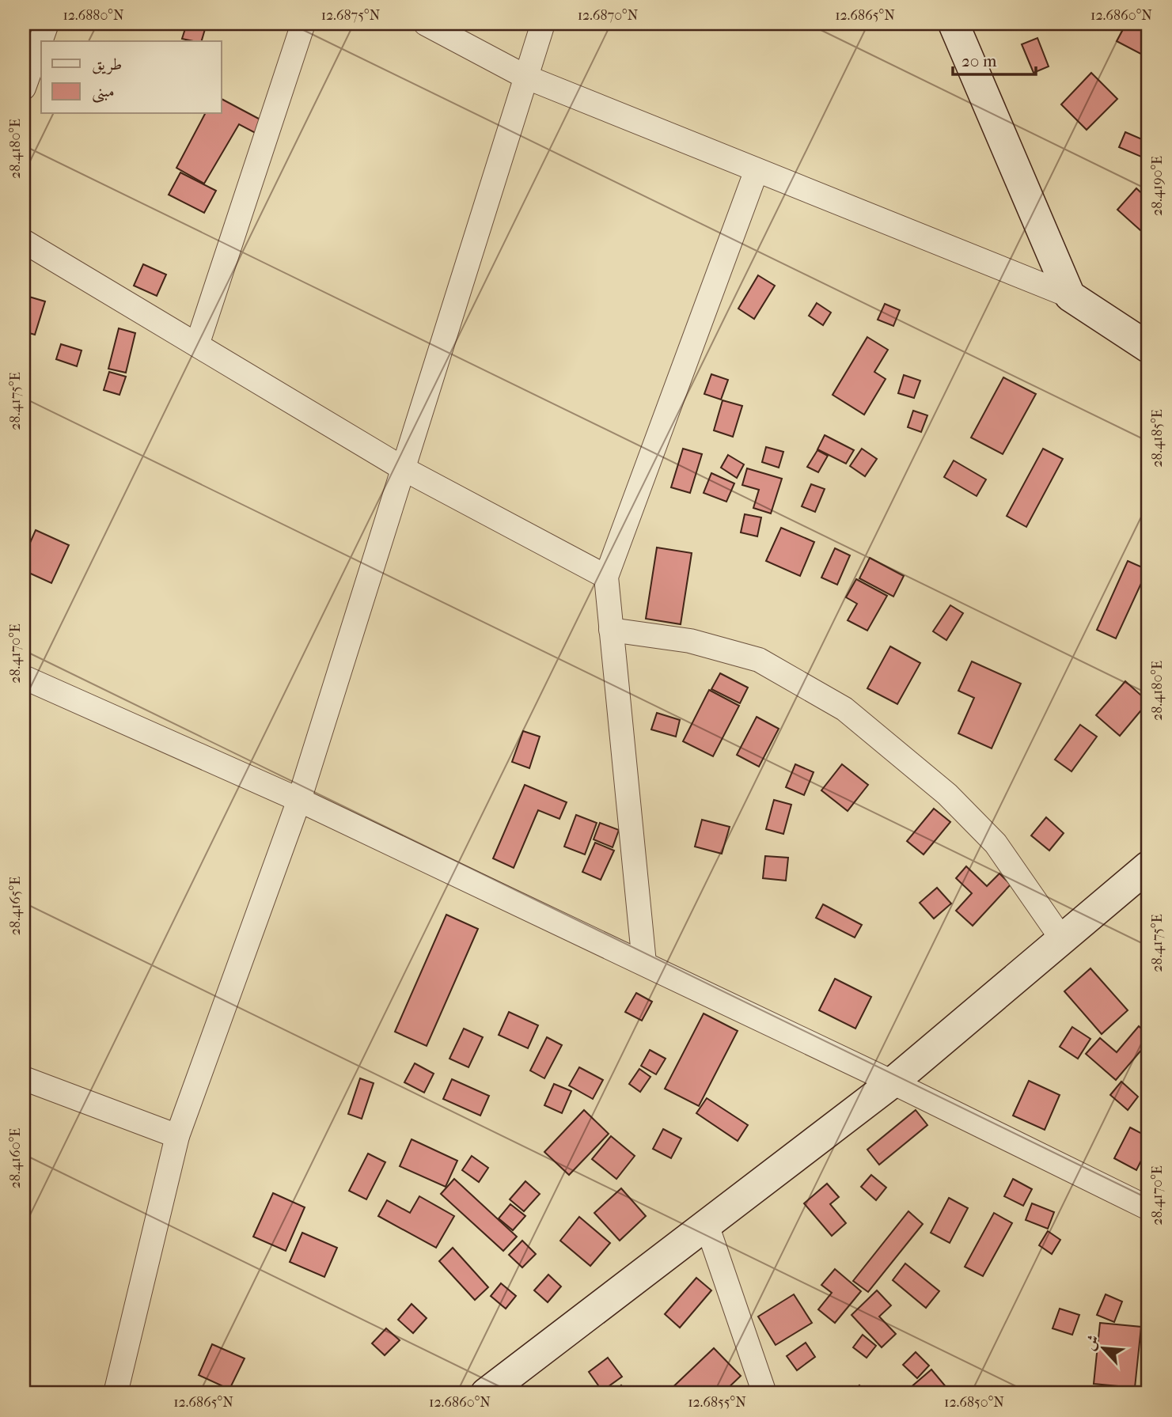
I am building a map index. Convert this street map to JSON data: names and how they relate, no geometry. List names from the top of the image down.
{
  "legend": ["طريق", "مبنى"],
  "scale_bar": "20 m",
  "north": "top left",
  "coordinates": [
    "12.6880°N",
    "12.6875°N",
    "12.6870°N",
    "12.6865°N",
    "12.6860°N",
    "28.4180°E",
    "28.4190°E",
    "28.4175°E",
    "28.4185°E",
    "28.4170°E",
    "28.4165°E",
    "28.4160°E",
    "12.6855°N",
    "12.6850°N"
  ]
}
